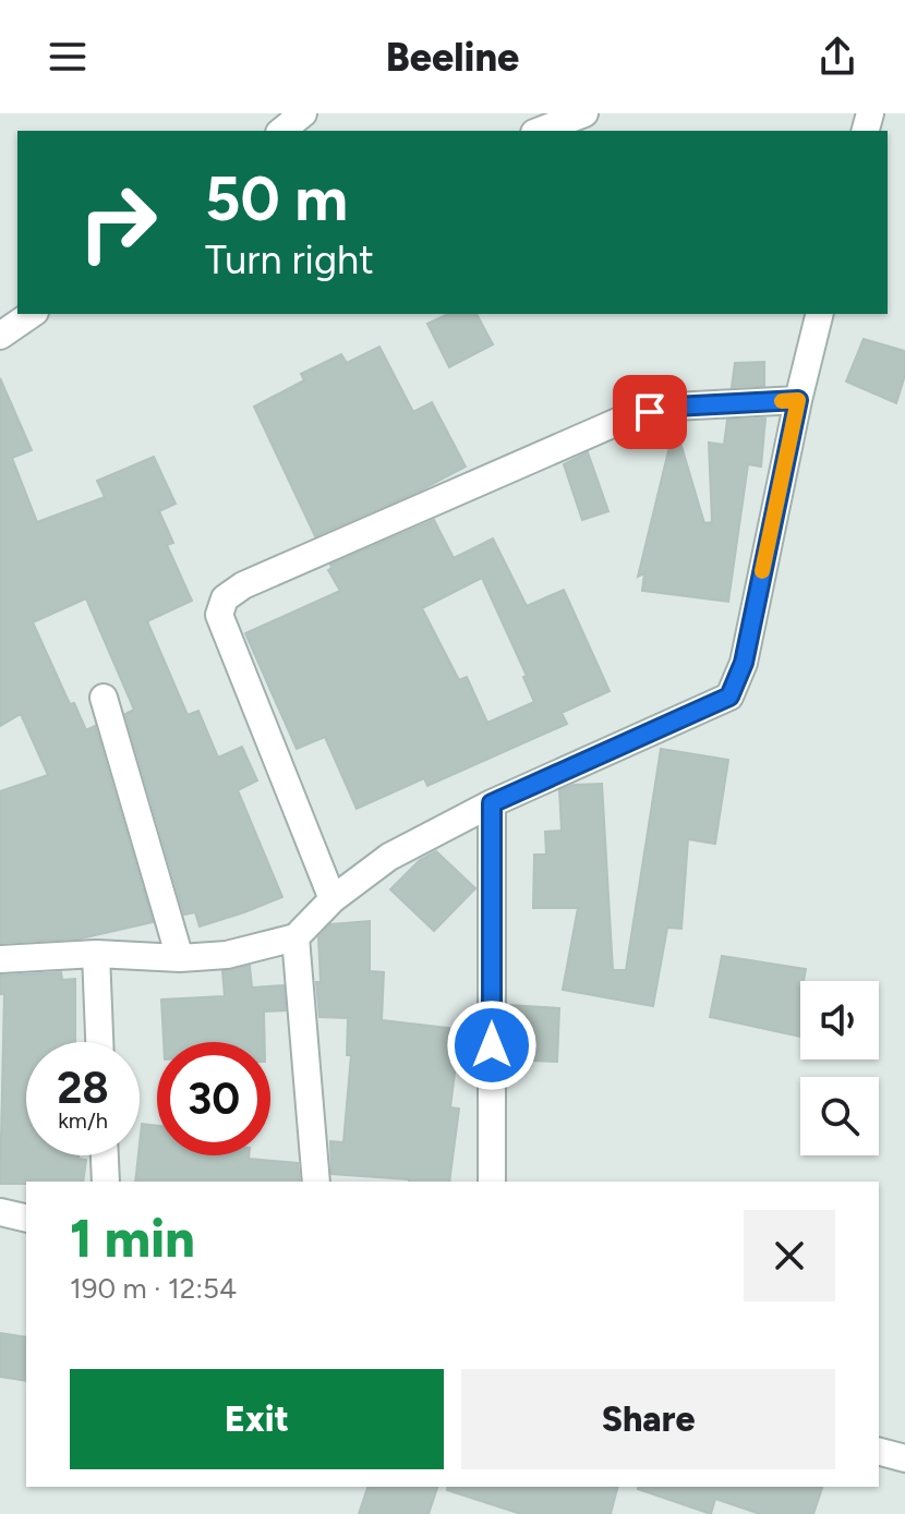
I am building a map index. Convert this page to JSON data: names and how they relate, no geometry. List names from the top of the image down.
{
  "page": {
    "header": "Beeline",
    "turn": ["50 m", "Turn right"],
    "speed": "28 km/h",
    "limit": "30",
    "heading": ["1 min", "190 m · 12:54"],
    "buttons": ["Exit", "Share"]
  }
}
